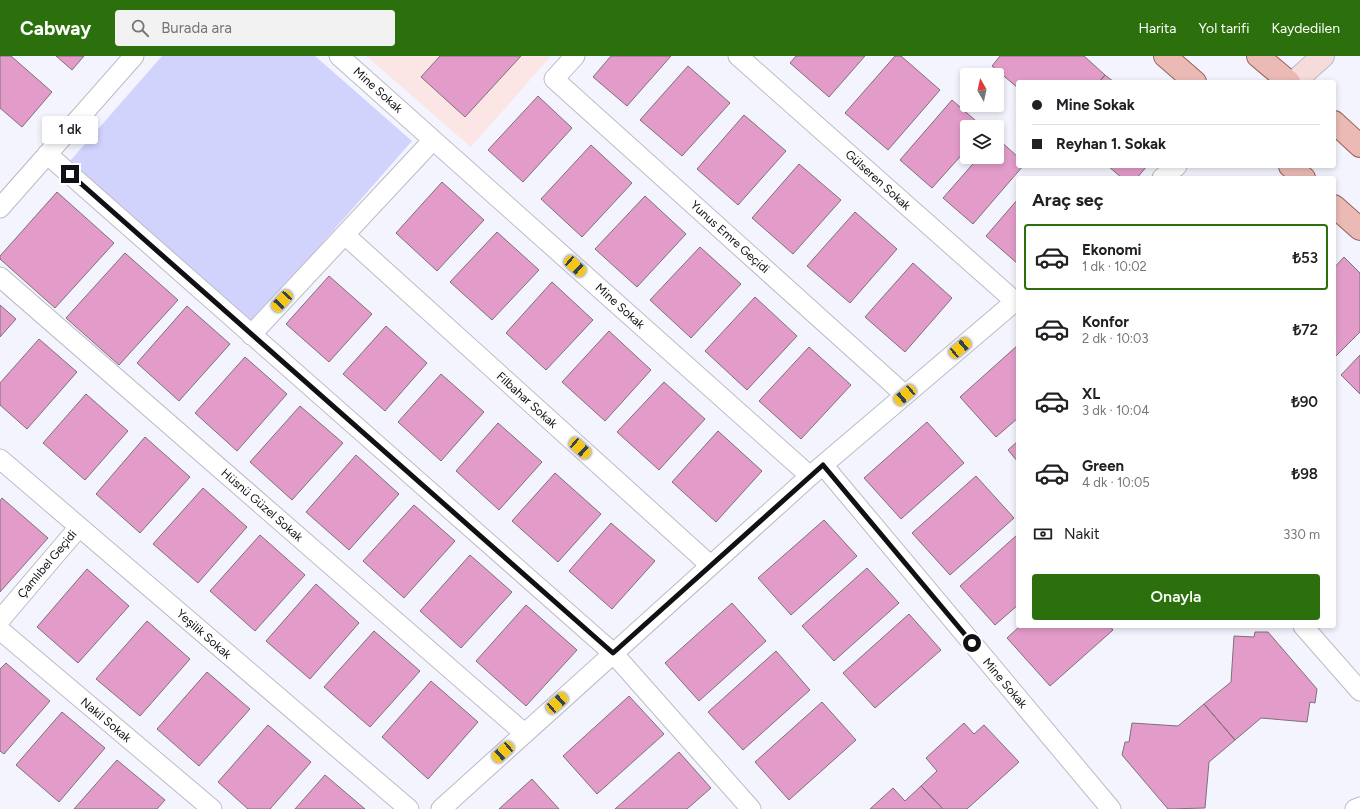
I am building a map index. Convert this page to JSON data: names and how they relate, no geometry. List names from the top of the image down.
{
  "streets": {
    "street": [
      "Mine Sokak",
      "Gülseren Sokak",
      "Yunus Emre Geçidi",
      "Filbahar Sokak",
      "Hüsnü Güzel Sokak",
      "Çamlıbel Geçidi",
      "Yeşilik Sokak",
      "Nakil Sokak"
    ]
  },
  "crossings": [
    ["Çamlıbel Geçidi", "Yeşilik Sokak"]
  ],
  "north": "top",
  "page": {
    "header": "Cabway",
    "search": "Burada ara",
    "nav": ["Harita", "Yol tarifi", "Kaydedilen"],
    "banner": ["Mine Sokak", "Reyhan 1. Sokak"],
    "bubble": "1 dk",
    "heading": "Araç seç",
    "list": [
      {
        "name": "Ekonomi",
        "note": "1 dk · 10:02",
        "value": "₺53"
      },
      {
        "name": "Konfor",
        "note": "2 dk · 10:03",
        "value": "₺72"
      },
      {
        "name": "XL",
        "note": "3 dk · 10:04",
        "value": "₺90"
      },
      {
        "name": "Green",
        "note": "4 dk · 10:05",
        "value": "₺98"
      }
    ],
    "pay": ["Nakit", "330 m"],
    "buttons": "Onayla"
  }
}
